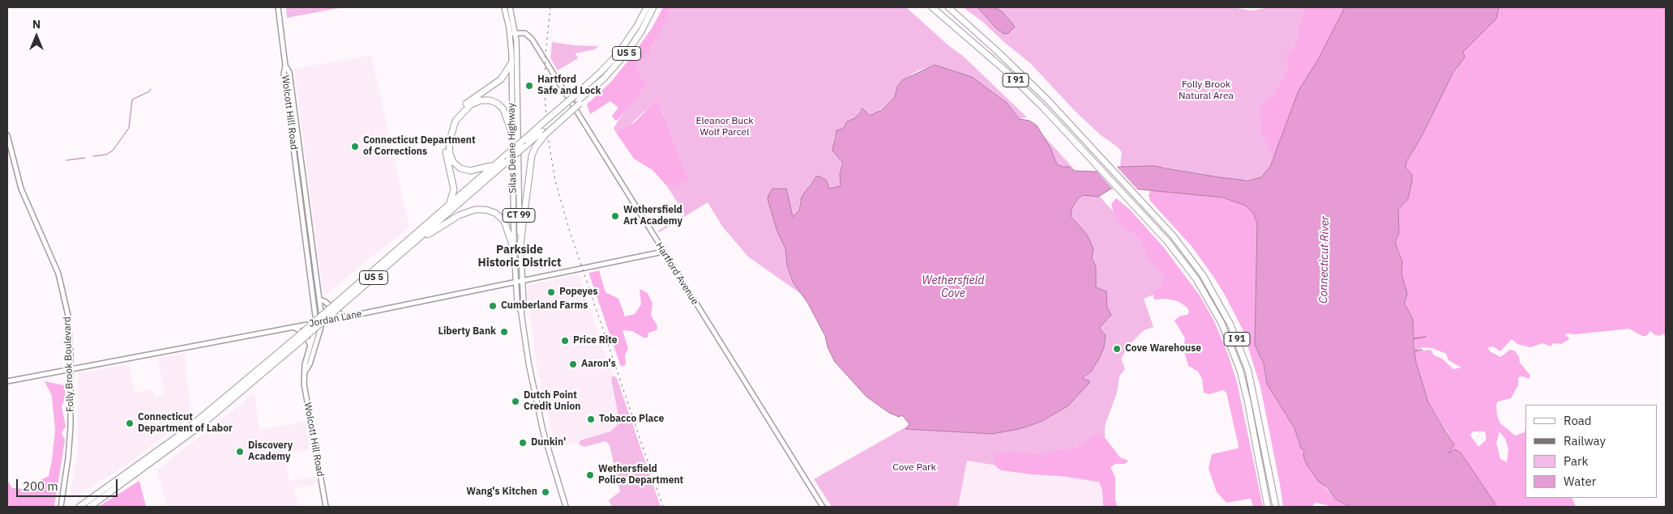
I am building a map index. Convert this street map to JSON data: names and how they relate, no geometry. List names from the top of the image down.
{
  "streets": {
    "highway": ["US 5", "I 91"],
    "main road": ["Silas Deane Highway", "CT 99"],
    "street": [
      "Wolcott Hill Road",
      "Hartford Avenue",
      "Jordan Lane",
      "Folly Brook Boulevard"
    ]
  },
  "crossings": [
    ["Wolcott Hill Road", "Jordan Lane"],
    ["Silas Deane Highway", "Hartford Avenue"],
    ["Silas Deane Highway", "Jordan Lane"],
    ["Hartford Avenue", "Jordan Lane"],
    ["Jordan Lane", "Folly Brook Boulevard"]
  ],
  "districts": ["Parkside Historic District"],
  "water": ["Connecticut River", "Wethersfield Cove"],
  "parks": ["Folly Brook Natural Area", "Eleanor Buck Wolf Parcel", "Cove Park"],
  "places": [
    "Hartford Safe and Lock",
    "Connecticut Department of Corrections",
    "Wethersfield Art Academy",
    "Popeyes",
    "Cumberland Farms",
    "Liberty Bank",
    "Price Rite",
    "Cove Warehouse",
    "Aaron's",
    "Dutch Point Credit Union",
    "Tobacco Place",
    "Connecticut Department of Labor",
    "Dunkin'",
    "Discovery Academy",
    "Wethersfield Police Department",
    "Wang's Kitchen"
  ],
  "legend": [
    "Road",
    "Railway",
    "Park",
    "Water"
  ],
  "scale_bar": "200 m",
  "north": "top"
}
